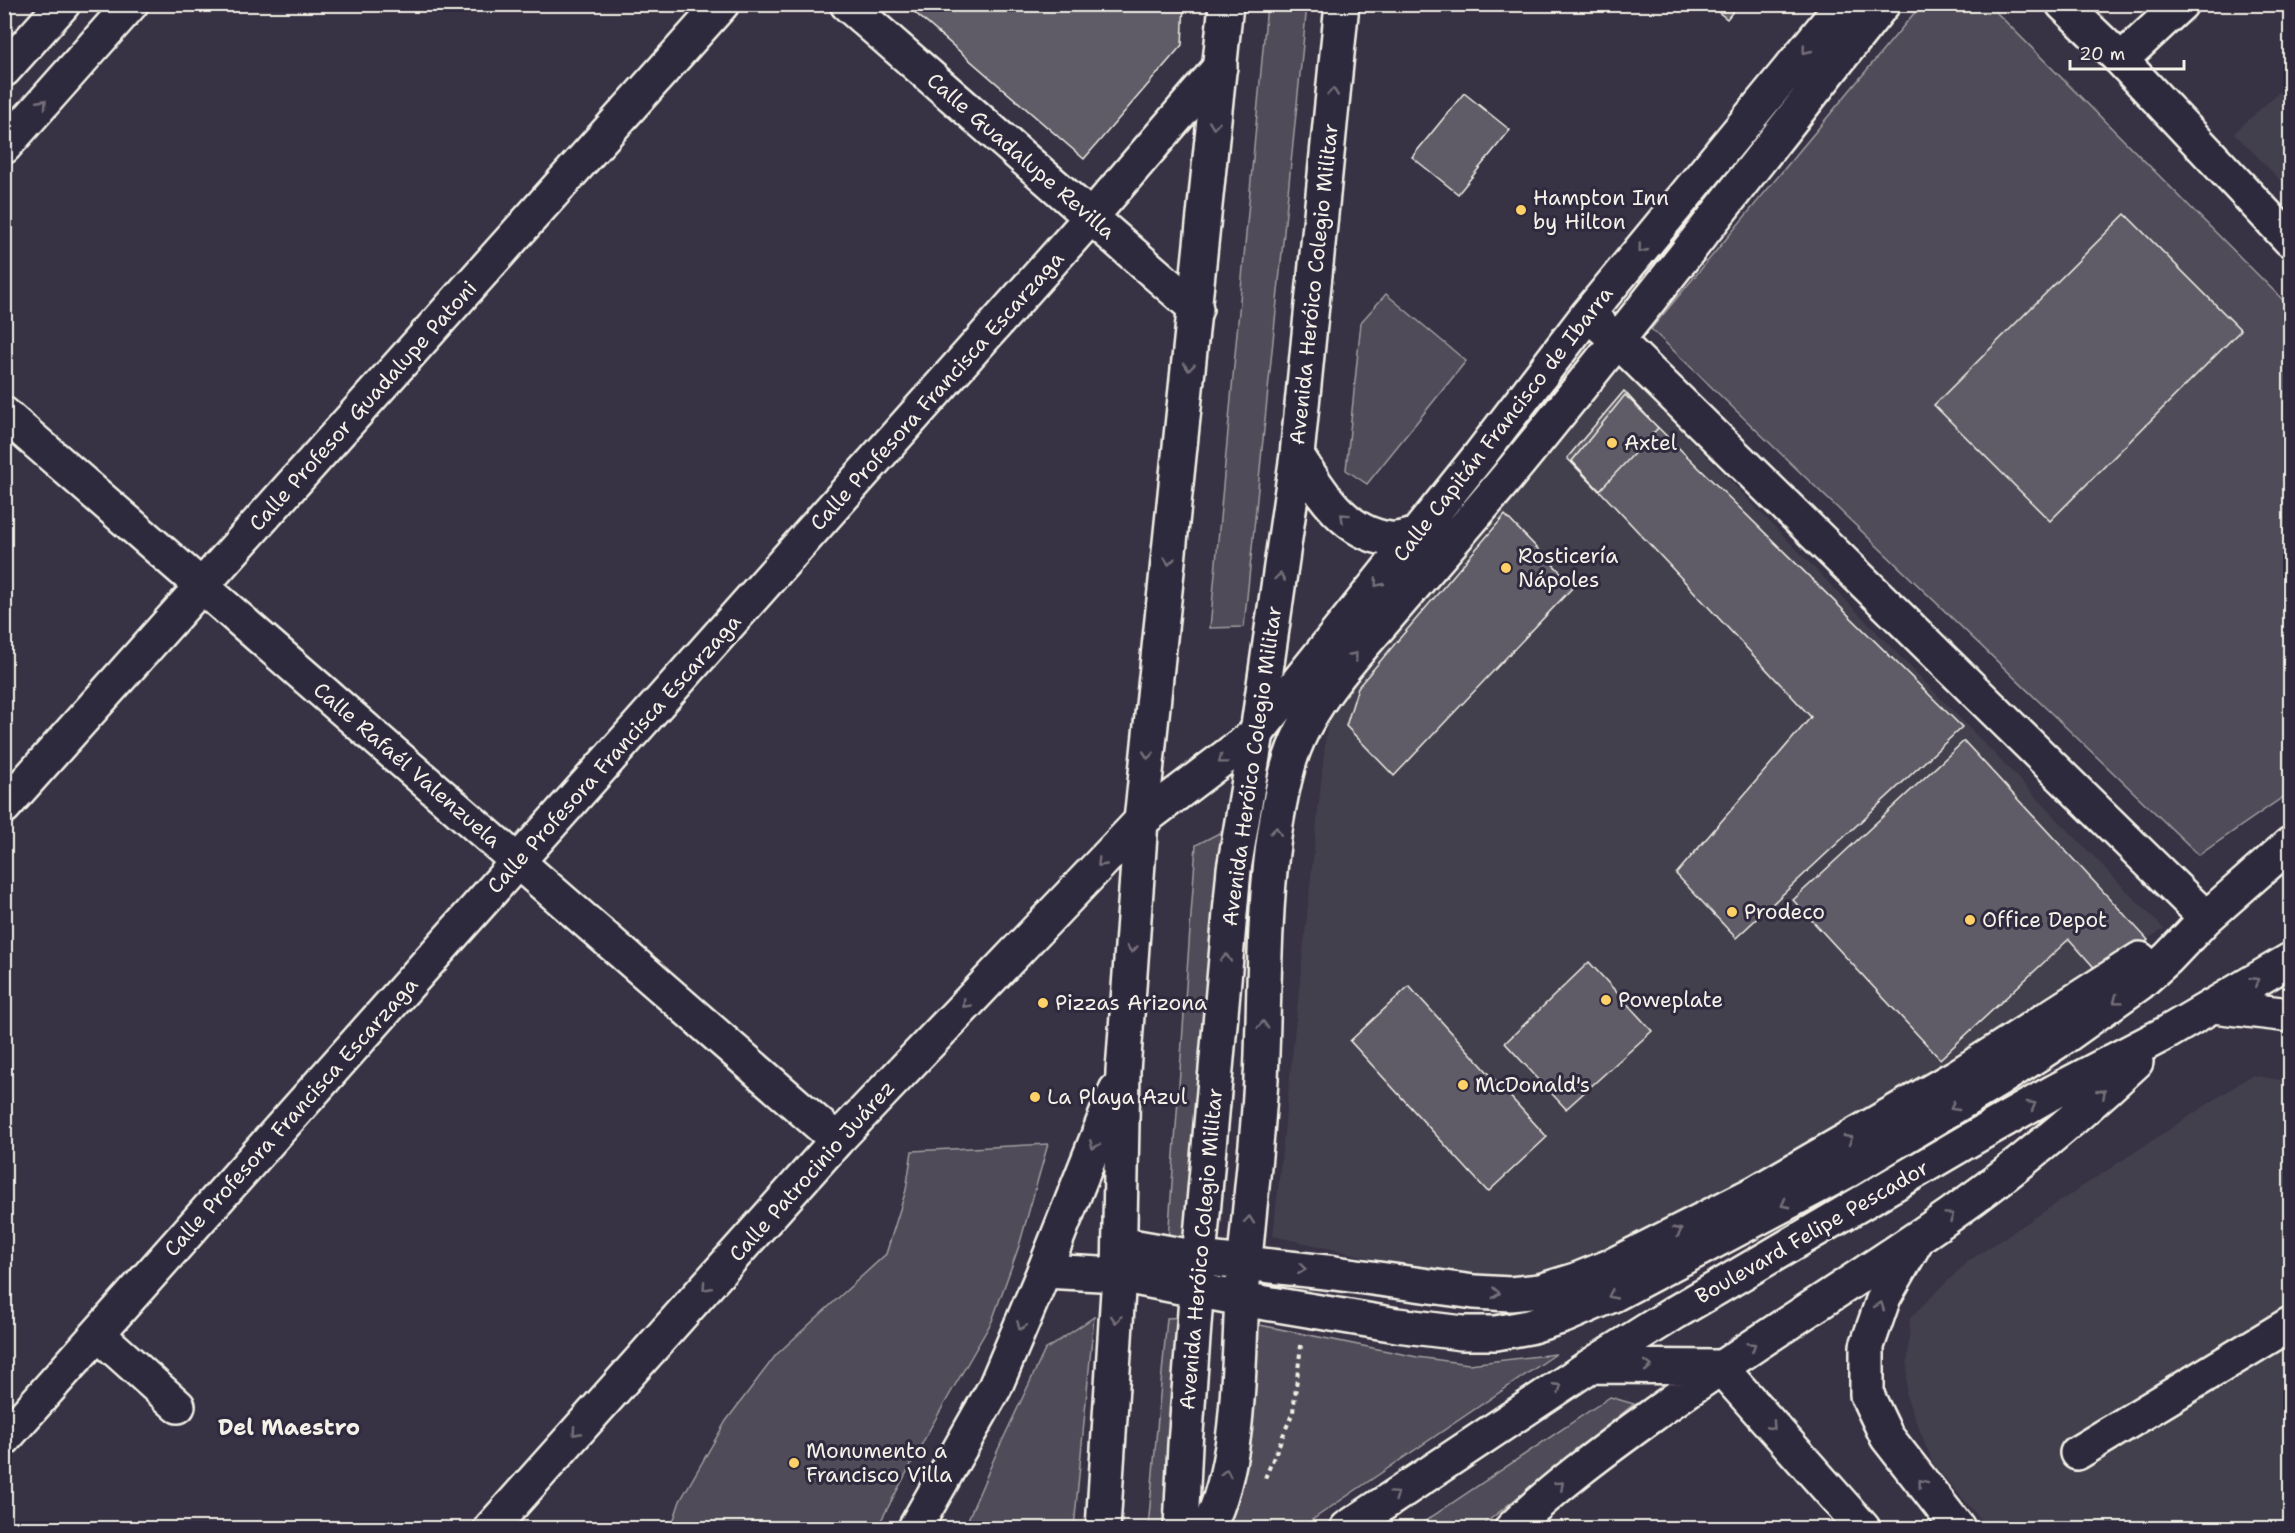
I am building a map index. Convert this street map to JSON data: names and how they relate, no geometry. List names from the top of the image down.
{
  "streets": {
    "street": [
      "Calle Guadalupe Revilla",
      "Avenida Heróico Colegio Militar",
      "Calle Profesora Francisca Escarzaga",
      "Calle Profesor Guadalupe Patoni",
      "Calle Capitán Francisco de Ibarra",
      "Calle Rafaél Valenzuela",
      "Calle Patrocinio Juárez",
      "Boulevard Felipe Pescador"
    ]
  },
  "crossings": [
    ["Calle Guadalupe Revilla", "Calle Profesora Francisca Escarzaga"],
    ["Avenida Heróico Colegio Militar", "Calle Capitán Francisco de Ibarra"],
    ["Calle Profesora Francisca Escarzaga", "Calle Rafaél Valenzuela"],
    ["Calle Profesor Guadalupe Patoni", "Calle Rafaél Valenzuela"],
    ["Calle Capitán Francisco de Ibarra", "Calle Patrocinio Juárez"],
    ["Calle Rafaél Valenzuela", "Calle Patrocinio Juárez"]
  ],
  "districts": ["Del Maestro"],
  "places": [
    "Hampton Inn by Hilton",
    "Axtel",
    "Rosticería Nápoles",
    "Prodeco",
    "Office Depot",
    "Poweplate",
    "Pizzas Arizona",
    "McDonald's",
    "La Playa Azul",
    "Monumento a Francisco Villa"
  ],
  "scale_bar": "20 m"
}
